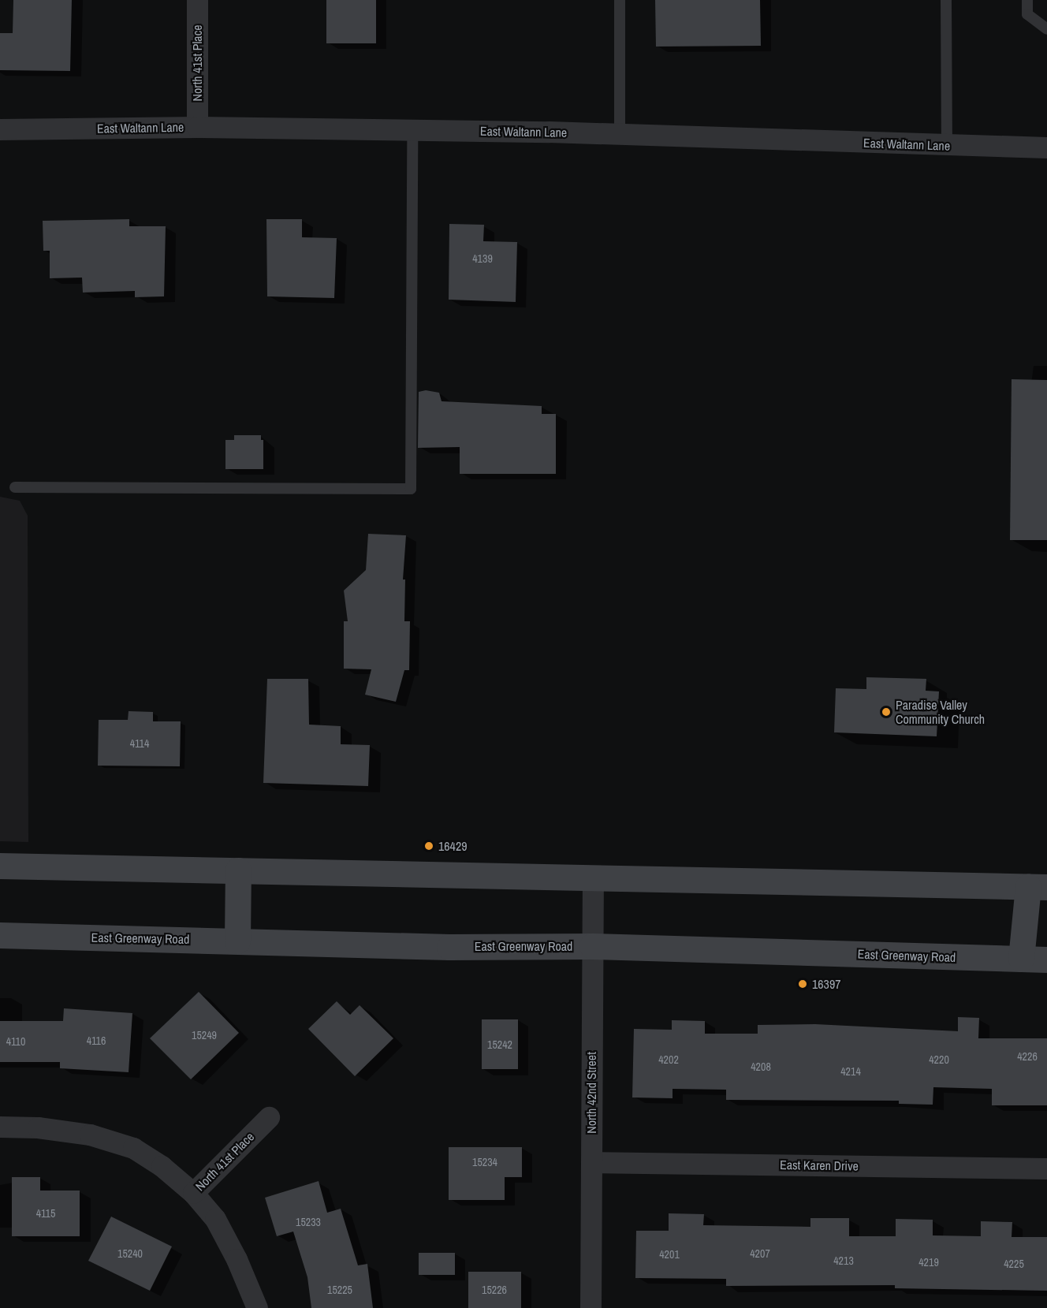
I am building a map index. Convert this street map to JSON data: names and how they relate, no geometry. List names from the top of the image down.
{
  "streets": {
    "main road": ["East Greenway Road"],
    "street": [
      "North 41st Place",
      "East Waltann Lane",
      "North 42nd Street",
      "East Karen Drive"
    ]
  },
  "crossings": [
    ["North 41st Place", "East Waltann Lane"],
    ["East Greenway Road", "North 42nd Street"],
    ["North 42nd Street", "East Karen Drive"]
  ],
  "places": ["Paradise Valley Community Church", "16429", "16397"],
  "house_numbers": [
    "4139",
    "4114",
    "15249",
    "4116",
    "4110",
    "15242",
    "4226",
    "4202",
    "4220",
    "4208",
    "4214",
    "15234",
    "4115",
    "15233",
    "15240",
    "4207",
    "4201",
    "4213",
    "4219",
    "4225",
    "15225",
    "15226"
  ]
}
